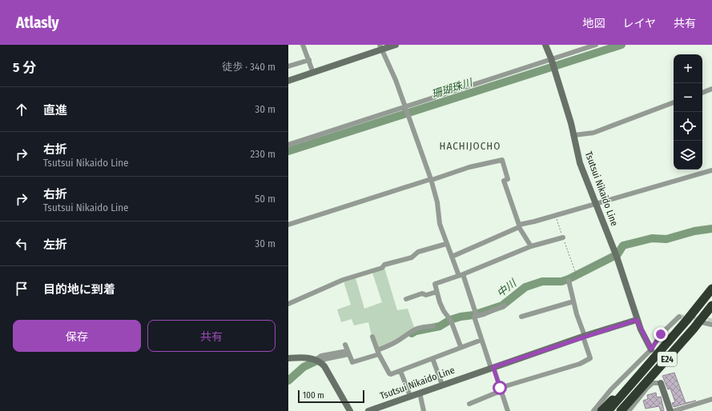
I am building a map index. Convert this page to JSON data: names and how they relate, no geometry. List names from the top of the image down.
{
  "streets": {
    "highway": ["E24"],
    "main road": ["Tsutsui Nikaido Line"]
  },
  "districts": ["HACHIJOCHO"],
  "water": ["珊瑚珠川", "中川"],
  "scale_bar": "100 m",
  "page": {
    "header": "Atlasly",
    "nav": ["地図", "レイヤ", "共有"],
    "heading": ["5 分", "徒歩 · 340 m"],
    "map_buttons": ["+", "−"],
    "list": [
      ["直進", "30 m"],
      ["右折", "Tsutsui Nikaido Line", "230 m"],
      ["右折", "Tsutsui Nikaido Line", "50 m"],
      ["左折", "30 m"],
      "目的地に到着"
    ],
    "buttons": ["保存", "共有"],
    "scale": "100 m"
  }
}
